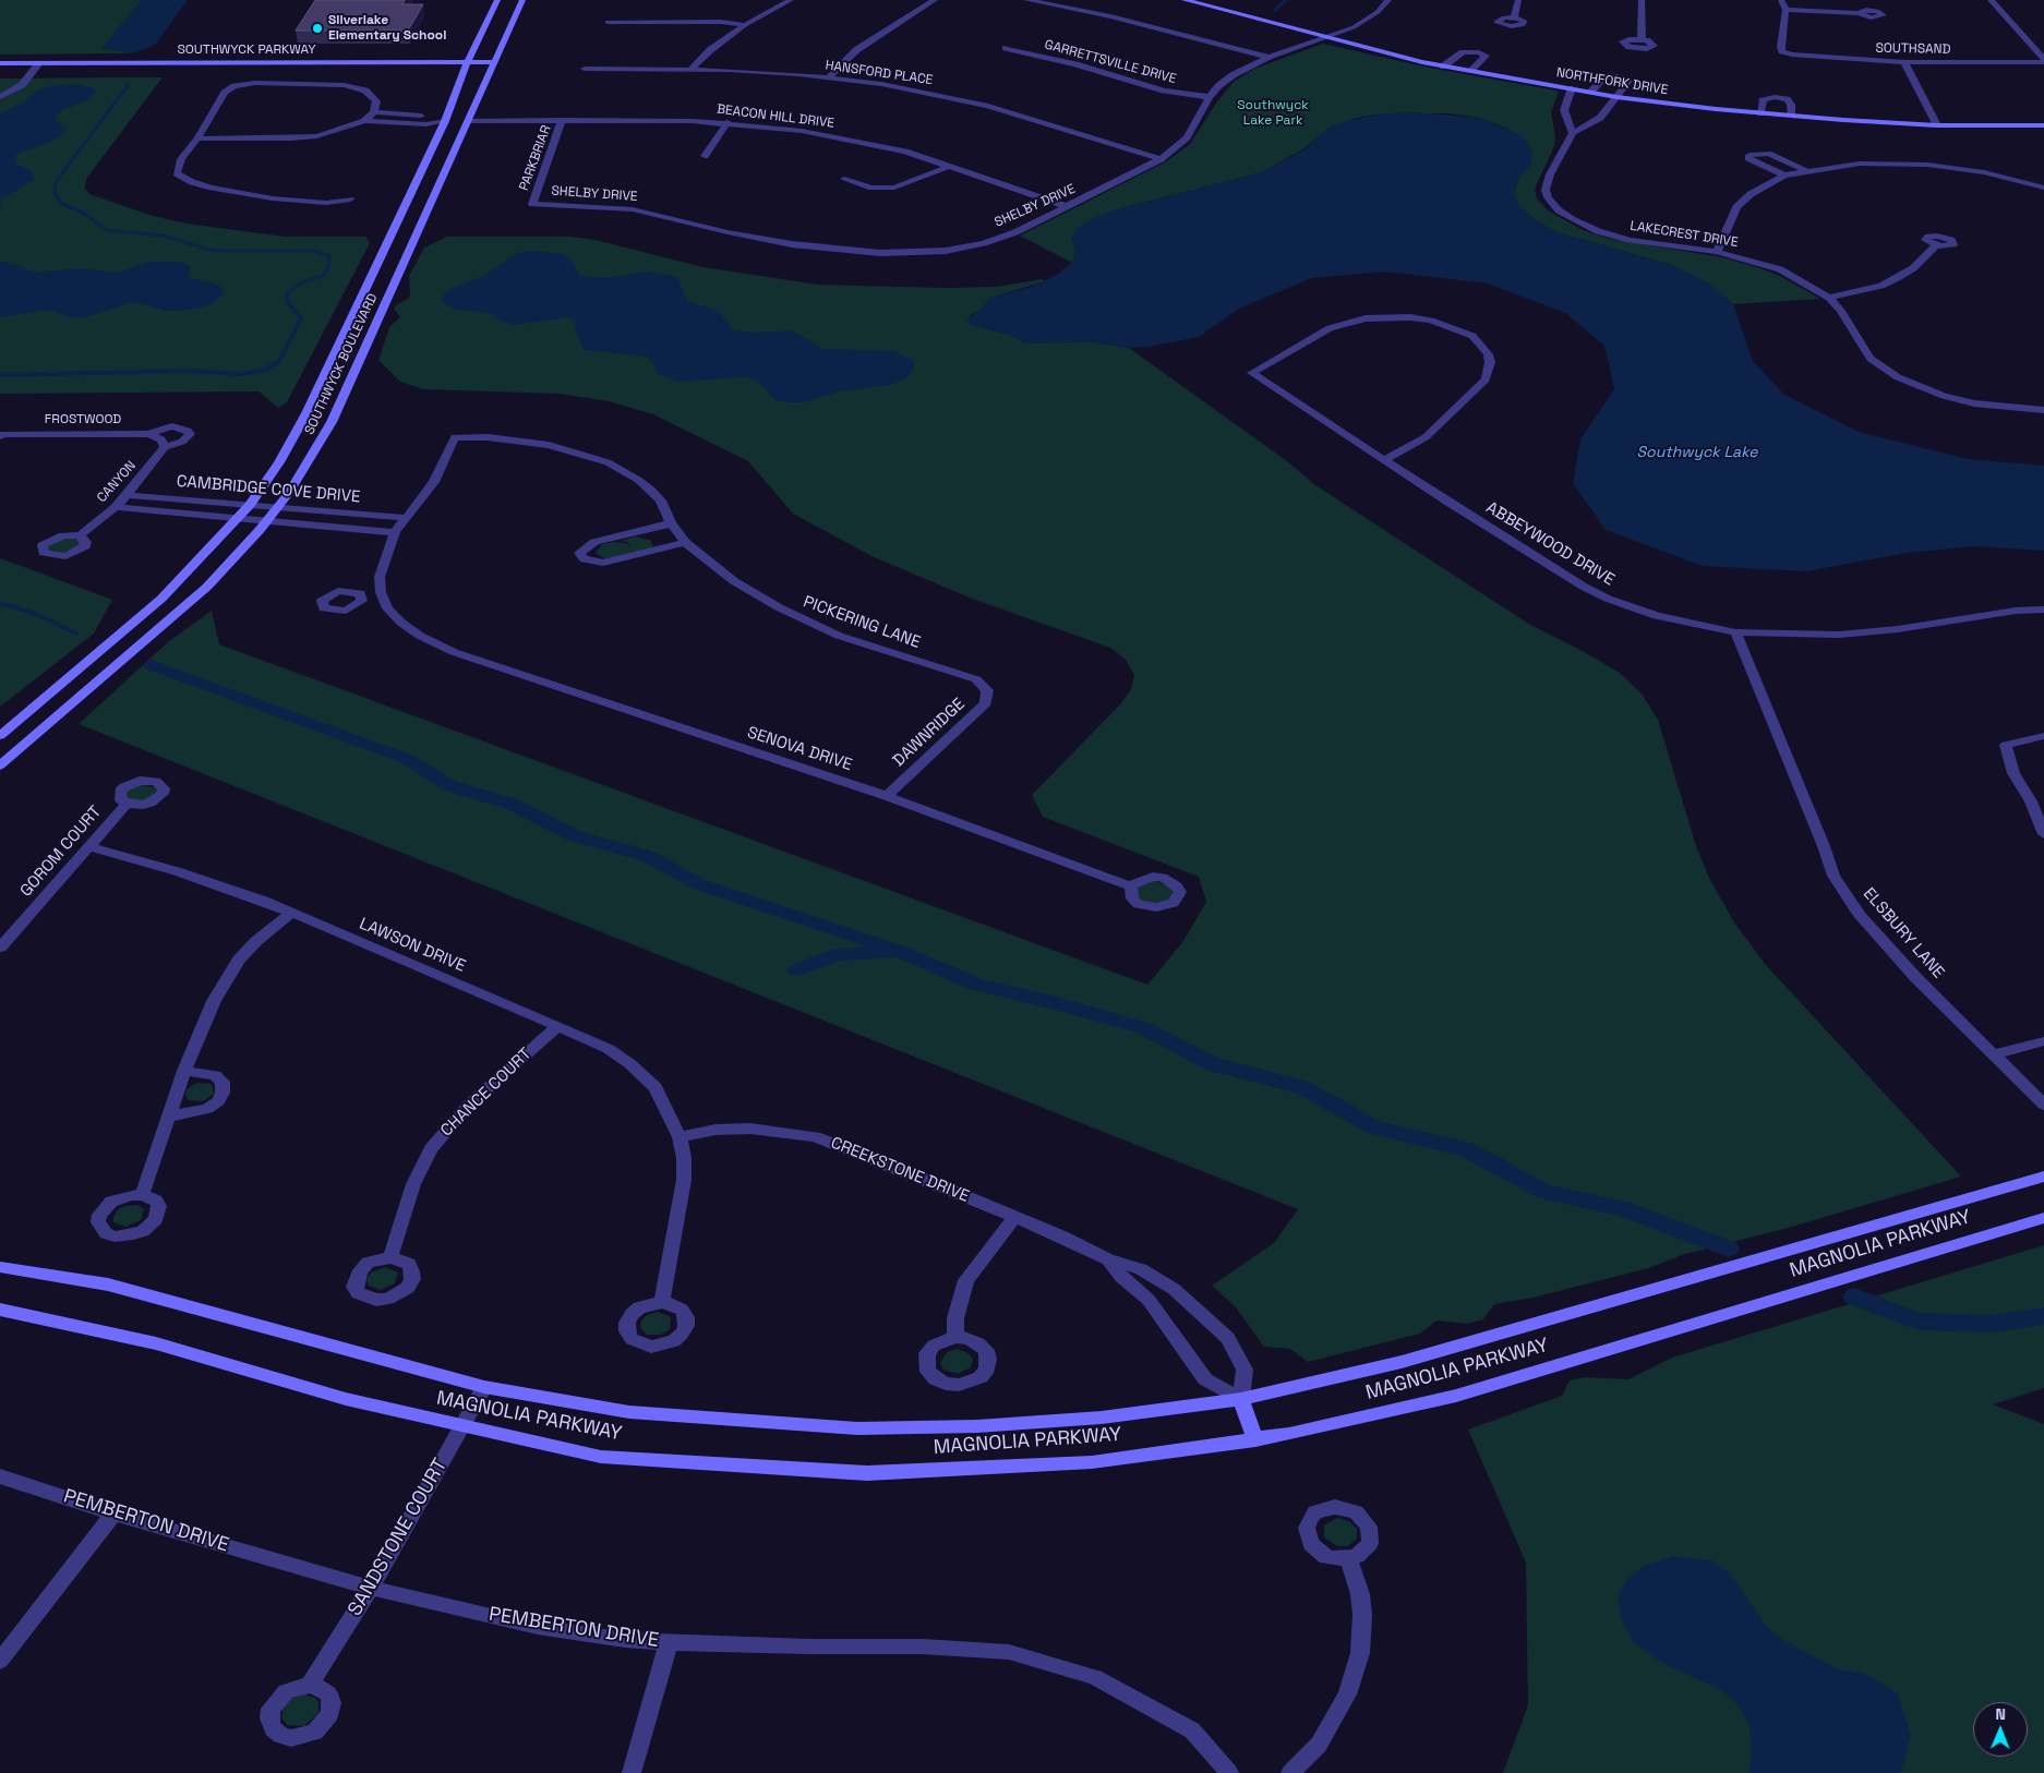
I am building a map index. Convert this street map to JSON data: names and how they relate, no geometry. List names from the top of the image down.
{
  "streets": {
    "street": [
      "SOUTHSAND",
      "SOUTHWYCK PARKWAY",
      "GARRETTSVILLE DRIVE",
      "HANSFORD PLACE",
      "NORTHFORK DRIVE",
      "BEACON HILL DRIVE",
      "PARKBRIAR",
      "SHELBY DRIVE",
      "LAKECREST DRIVE",
      "SOUTHWYCK BOULEVARD",
      "FROSTWOOD",
      "CANYON",
      "CAMBRIDGE COVE DRIVE",
      "ABBEYWOOD DRIVE",
      "PICKERING LANE",
      "DAWNRIDGE",
      "SENOVA DRIVE",
      "GOROM COURT",
      "ELSBURY LANE",
      "LAWSON DRIVE",
      "CHANCE COURT",
      "CREEKSTONE DRIVE",
      "MAGNOLIA PARKWAY",
      "PEMBERTON DRIVE",
      "SANDSTONE COURT"
    ]
  },
  "crossings": [
    ["SOUTHWYCK PARKWAY", "SOUTHWYCK BOULEVARD"],
    ["GARRETTSVILLE DRIVE", "SHELBY DRIVE"],
    ["HANSFORD PLACE", "SHELBY DRIVE"],
    ["NORTHFORK DRIVE", "SHELBY DRIVE"],
    ["BEACON HILL DRIVE", "PARKBRIAR"],
    ["BEACON HILL DRIVE", "SHELBY DRIVE"],
    ["BEACON HILL DRIVE", "SOUTHWYCK BOULEVARD"],
    ["PARKBRIAR", "SHELBY DRIVE"],
    ["SOUTHWYCK BOULEVARD", "CAMBRIDGE COVE DRIVE"],
    ["FROSTWOOD", "CANYON"],
    ["CANYON", "CAMBRIDGE COVE DRIVE"],
    ["CAMBRIDGE COVE DRIVE", "PICKERING LANE"],
    ["ABBEYWOOD DRIVE", "ELSBURY LANE"],
    ["PICKERING LANE", "DAWNRIDGE"],
    ["DAWNRIDGE", "SENOVA DRIVE"],
    ["GOROM COURT", "LAWSON DRIVE"],
    ["LAWSON DRIVE", "CHANCE COURT"],
    ["LAWSON DRIVE", "CREEKSTONE DRIVE"],
    ["CREEKSTONE DRIVE", "MAGNOLIA PARKWAY"],
    ["MAGNOLIA PARKWAY", "SANDSTONE COURT"],
    ["PEMBERTON DRIVE", "SANDSTONE COURT"]
  ],
  "water": ["Southwyck Lake"],
  "parks": ["Southwyck Lake Park"],
  "places": ["Silverlake Elementary School"],
  "north": "top"
}
